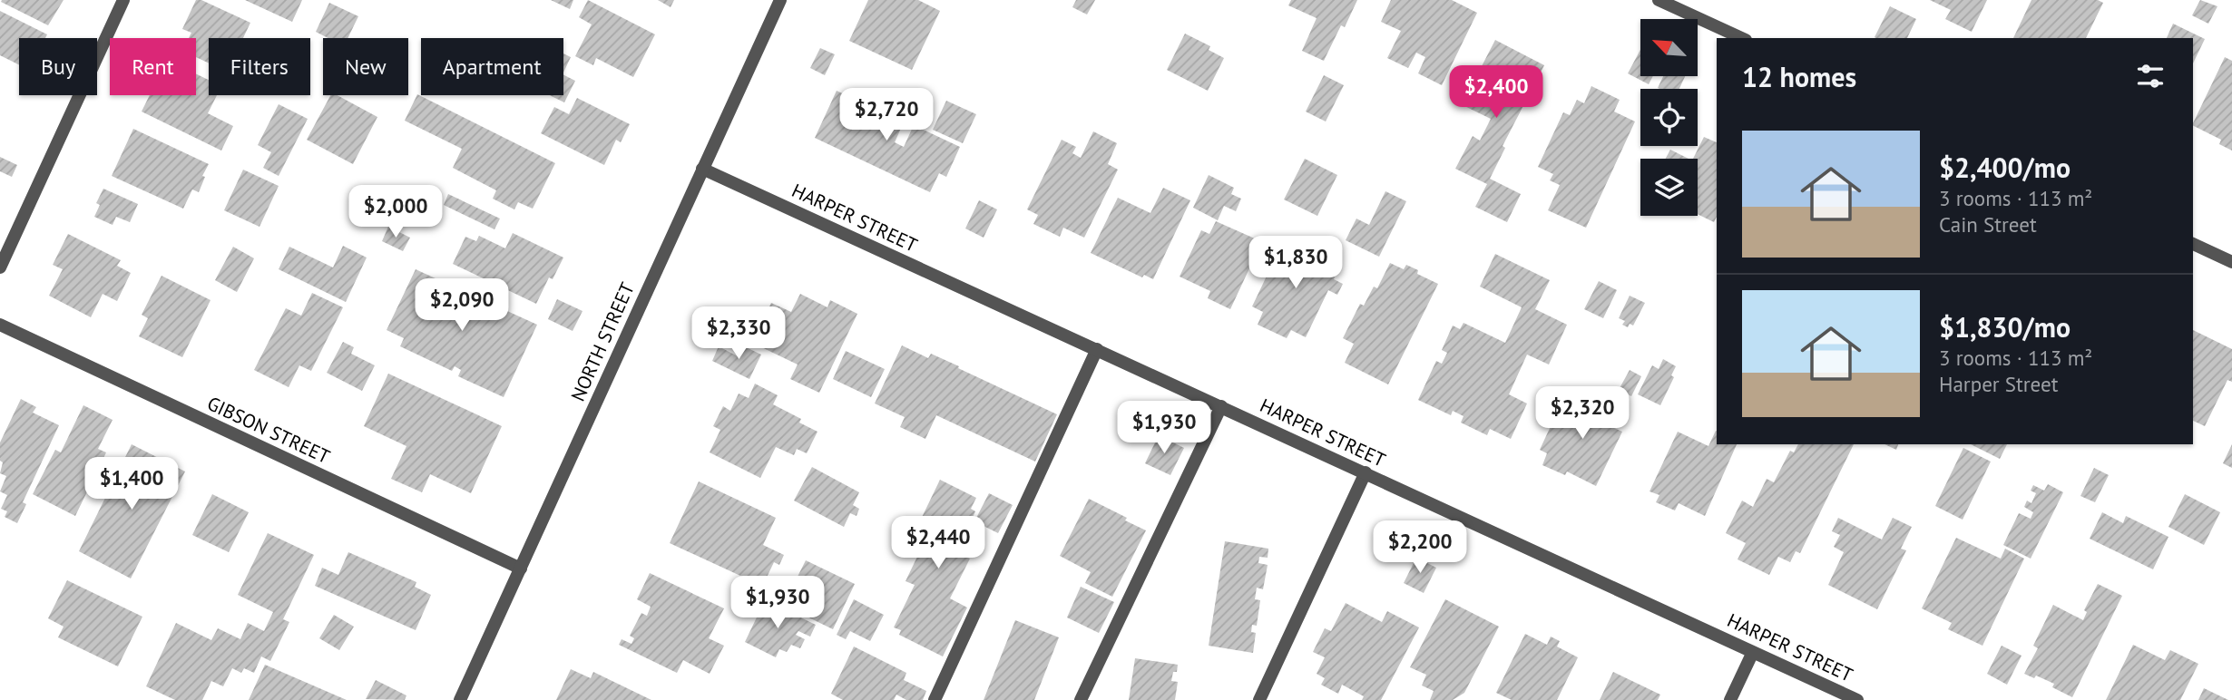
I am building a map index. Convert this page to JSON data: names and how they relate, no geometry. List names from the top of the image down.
{
  "streets": {
    "street": ["HARPER STREET", "NORTH STREET", "GIBSON STREET"]
  },
  "crossings": [
    ["HARPER STREET", "NORTH STREET"],
    ["NORTH STREET", "GIBSON STREET"]
  ],
  "north": "top left",
  "page": {
    "chip": [
      "Buy",
      "Rent",
      "Filters",
      "New",
      "Apartment"
    ],
    "heading": "12 homes",
    "price": [
      "$2,400",
      "$2,720",
      "$2,000",
      "$1,830",
      "$2,090",
      "$2,330",
      "$2,320",
      "$1,930",
      "$1,400",
      "$2,440",
      "$2,200",
      "$1,930"
    ],
    "list": [
      {
        "name": "$2,400/mo",
        "note": "3 rooms · 113 m² · Cain Street"
      },
      {
        "name": "$1,830/mo",
        "note": "3 rooms · 113 m² · Harper Street"
      }
    ]
  }
}
